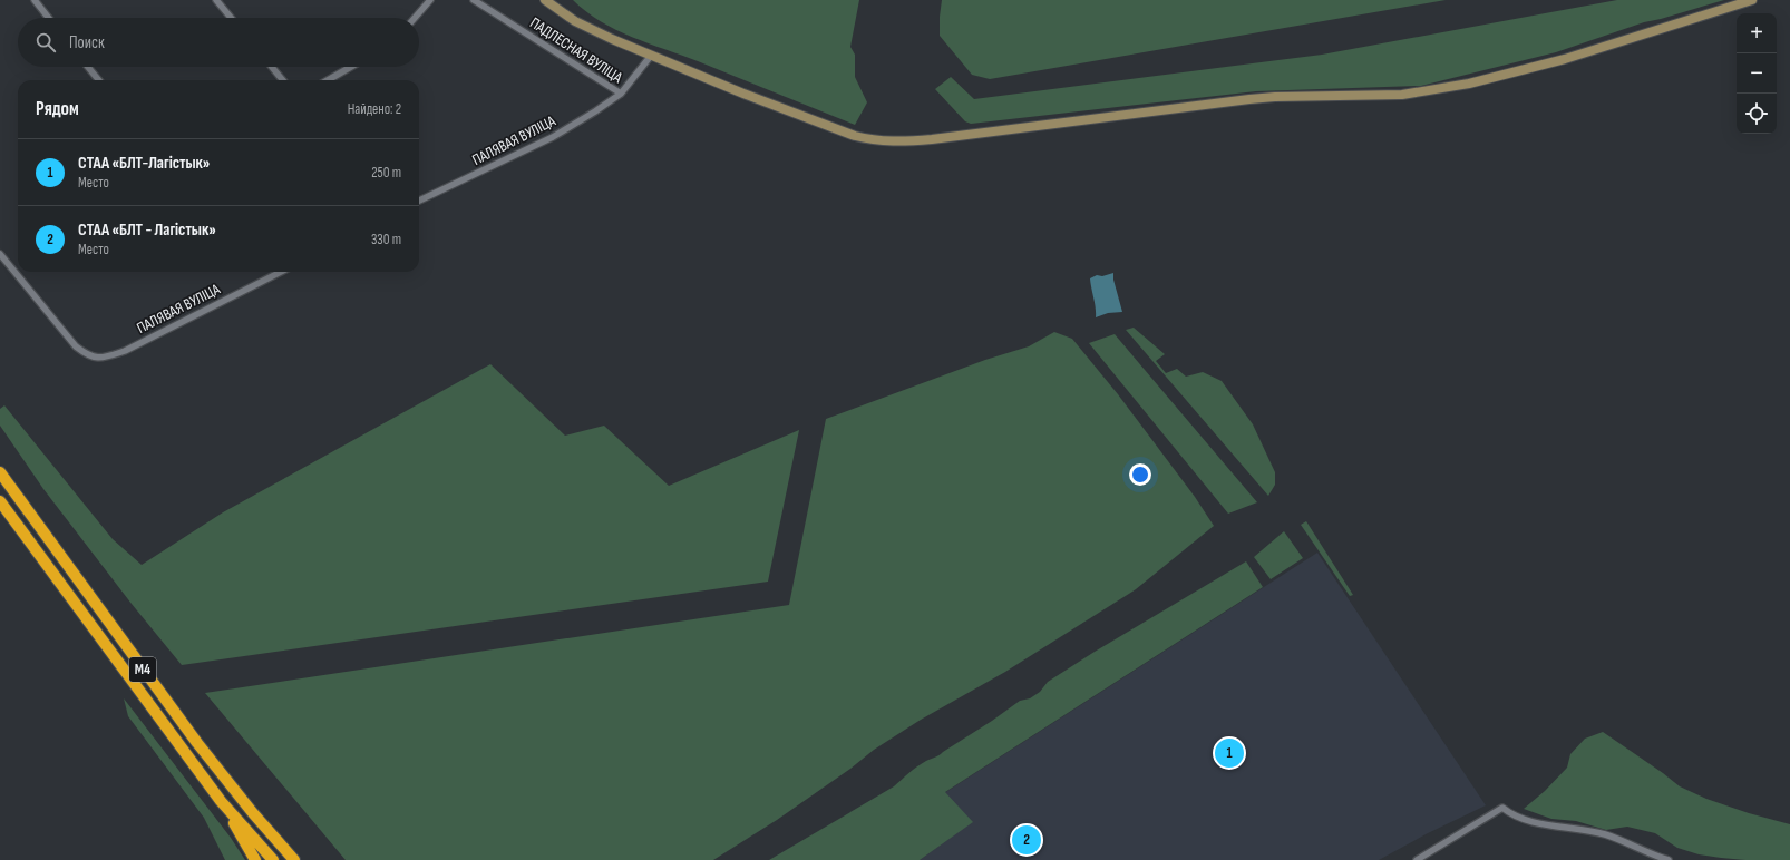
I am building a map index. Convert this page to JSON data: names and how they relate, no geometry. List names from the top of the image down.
{
  "streets": {
    "highway": ["М4"],
    "street": ["ПАДЛЕСНАЯ ВУЛІЦА", "ПАЛЯВАЯ ВУЛІЦА"]
  },
  "crossings": [
    ["ПАДЛЕСНАЯ ВУЛІЦА", "ПАЛЯВАЯ ВУЛІЦА"]
  ],
  "page": {
    "map_buttons": ["+", "−"],
    "search": "Поиск",
    "heading": ["Рядом", "Найдено: 2"],
    "list": [
      {
        "mark": "1",
        "name": "СТАА «БЛТ-Лагістык»",
        "note": "Место",
        "value": "250 m"
      },
      {
        "mark": "2",
        "name": "СТАА «БЛТ - Лагістык»",
        "note": "Место",
        "value": "330 m"
      }
    ],
    "pins": ["1", "2"]
  }
}
